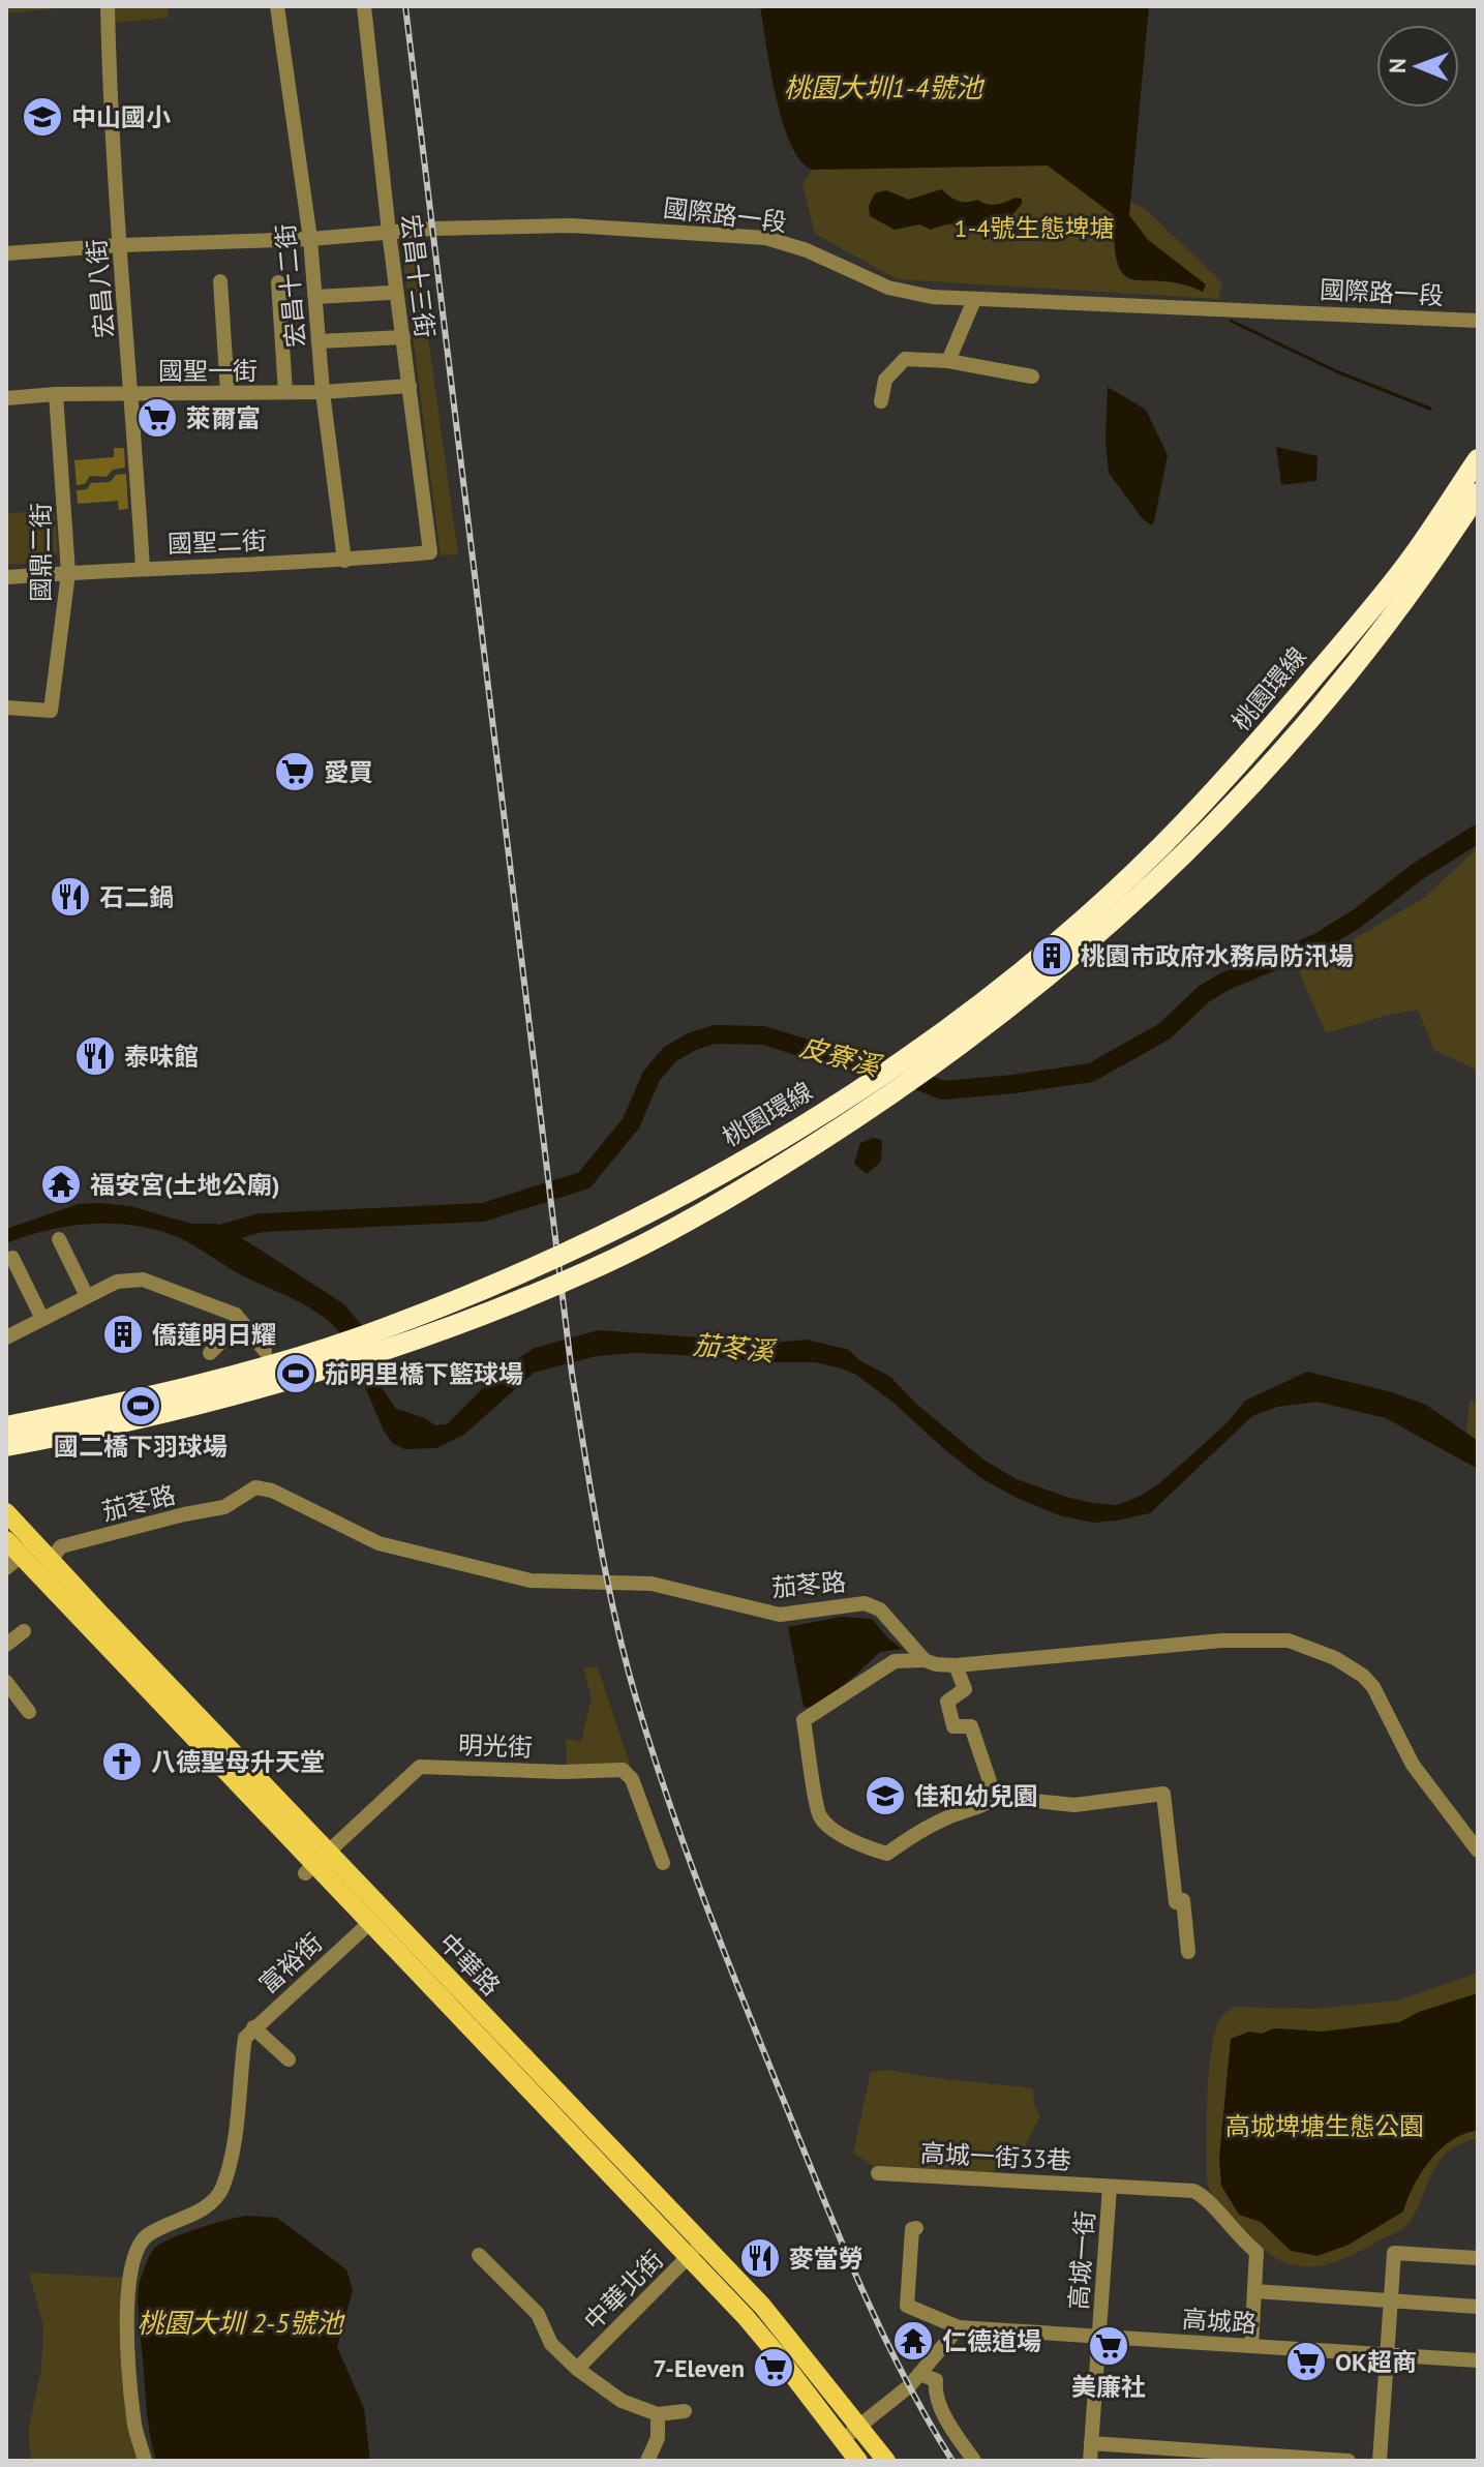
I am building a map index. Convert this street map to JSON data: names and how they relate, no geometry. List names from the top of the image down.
{
  "streets": {
    "highway": ["桃園環線"],
    "main road": ["中華路"],
    "street": [
      "國際路一段",
      "宏昌十三街",
      "宏昌十二街",
      "宏昌八街",
      "國聖一街",
      "國聖二街",
      "國鼎二街",
      "茄苳路",
      "明光街",
      "富裕街",
      "高城一街33巷",
      "高城一街",
      "中華北街",
      "高城路"
    ]
  },
  "crossings": [
    ["國際路一段", "宏昌十三街"],
    ["國際路一段", "宏昌十二街"],
    ["國際路一段", "宏昌八街"],
    ["宏昌十三街", "國聖一街"],
    ["宏昌十三街", "國聖二街"],
    ["宏昌十二街", "國聖一街"],
    ["宏昌十二街", "國聖二街"],
    ["宏昌八街", "國聖一街"],
    ["宏昌八街", "國聖二街"],
    ["國聖一街", "國鼎二街"],
    ["國聖二街", "國鼎二街"],
    ["茄苳路", "中華路"],
    ["明光街", "中華路"],
    ["富裕街", "中華路"],
    ["中華路", "中華北街"],
    ["高城一街33巷", "高城一街"],
    ["高城一街", "高城路"]
  ],
  "water": [
    "桃園大圳1-4號池",
    "皮寮溪",
    "茄苳溪",
    "桃園大圳 2-5號池"
  ],
  "parks": ["1-4號生態埤塘", "高城埤塘生態公園"],
  "places": {
    "school or university": ["中山國小", "佳和幼兒園"],
    "supermarket": [
      "萊爾富",
      "愛買",
      "美廉社",
      "OK超商",
      "7-Eleven"
    ],
    "restaurant": ["石二鍋", "泰味館", "麥當勞"],
    "building": ["桃園市政府水務局防汛場", "僑蓮明日耀"],
    "temple": ["福安宮(土地公廟)", "仁德道場"],
    "sports": ["茄明里橋下籃球場", "國二橋下羽球場"],
    "church": ["八德聖母升天堂"]
  },
  "north": "left"
}
